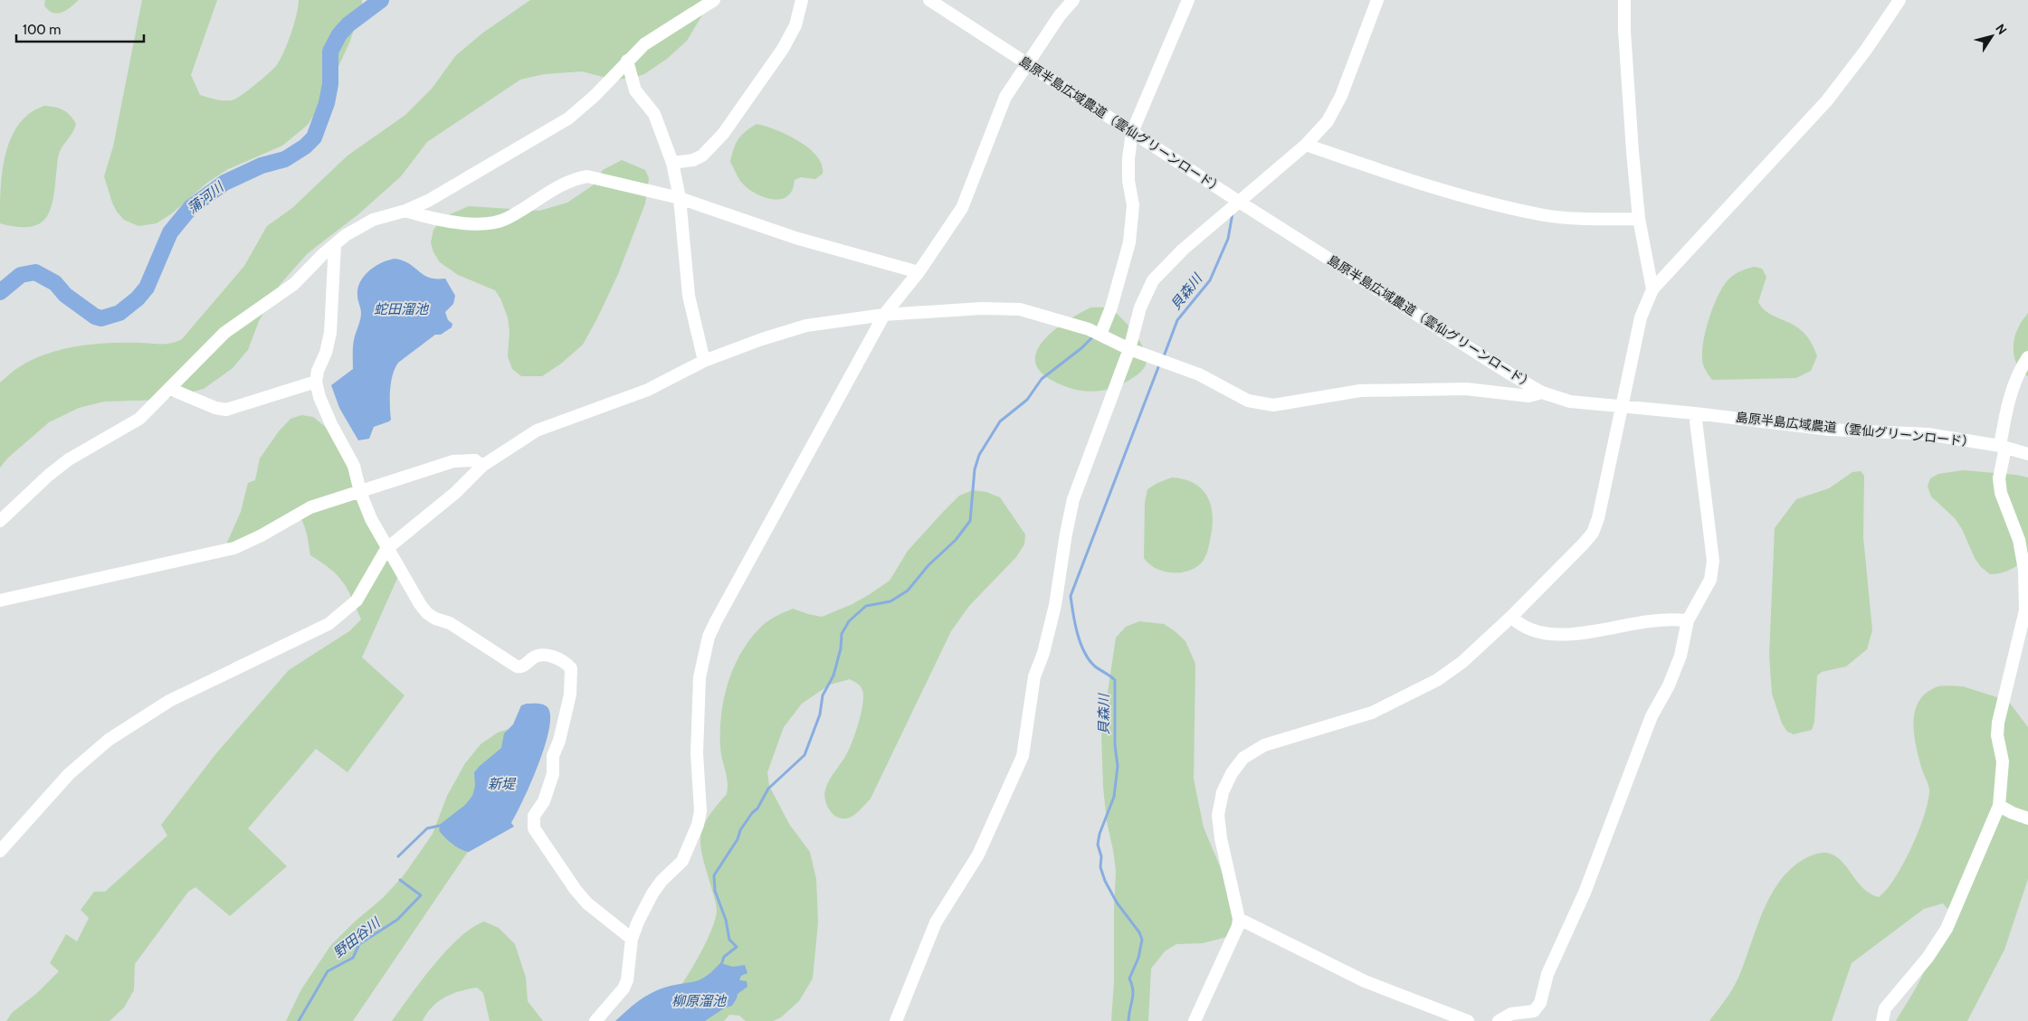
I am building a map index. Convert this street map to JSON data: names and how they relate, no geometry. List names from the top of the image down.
{
  "streets": {
    "street": ["島原半島広域農道（雲仙グリーンロード）"]
  },
  "water": [
    "蒲河川",
    "貝森川",
    "蛇田溜池",
    "新堤",
    "野田谷川",
    "柳原溜池"
  ],
  "scale_bar": "100 m",
  "north": "top right"
}
